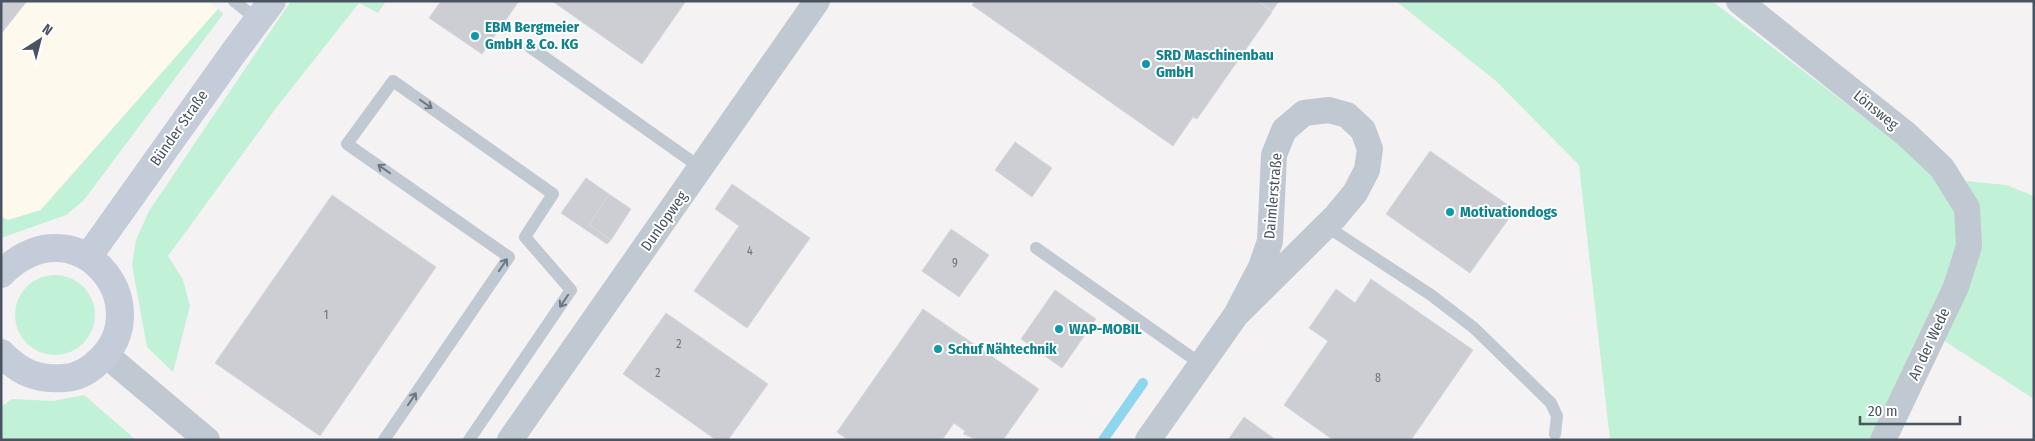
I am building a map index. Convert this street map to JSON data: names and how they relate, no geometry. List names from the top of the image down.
{
  "streets": {
    "street": [
      "Lönsweg",
      "Bünder Straße",
      "Daimlerstraße",
      "Dunlopweg",
      "An der Wede"
    ]
  },
  "crossings": [
    ["Lönsweg", "An der Wede"]
  ],
  "places": [
    "EBM Bergmeier GmbH & Co. KG",
    "SRD Maschinenbau GmbH",
    "Motivationdogs",
    "WAP-MOBIL",
    "Schuf Nähtechnik"
  ],
  "house_numbers": [
    "4",
    "9",
    "1",
    "2",
    "2",
    "8"
  ],
  "scale_bar": "20 m",
  "north": "top right"
}
